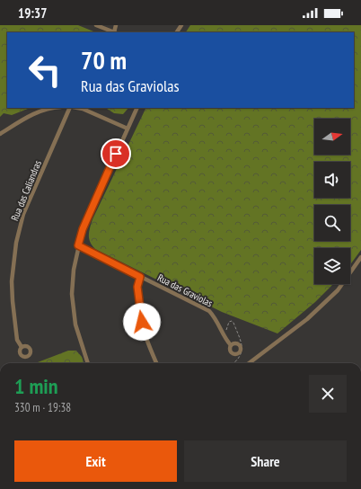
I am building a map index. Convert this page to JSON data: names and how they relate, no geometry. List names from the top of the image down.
{
  "streets": {
    "street": ["Rua das Caliandras", "Rua das Graviolas"]
  },
  "north": "right",
  "page": {
    "status": "19:37",
    "turn": ["70 m", "Rua das Graviolas"],
    "heading": ["1 min", "330 m · 19:38"],
    "buttons": ["Exit", "Share"]
  }
}
